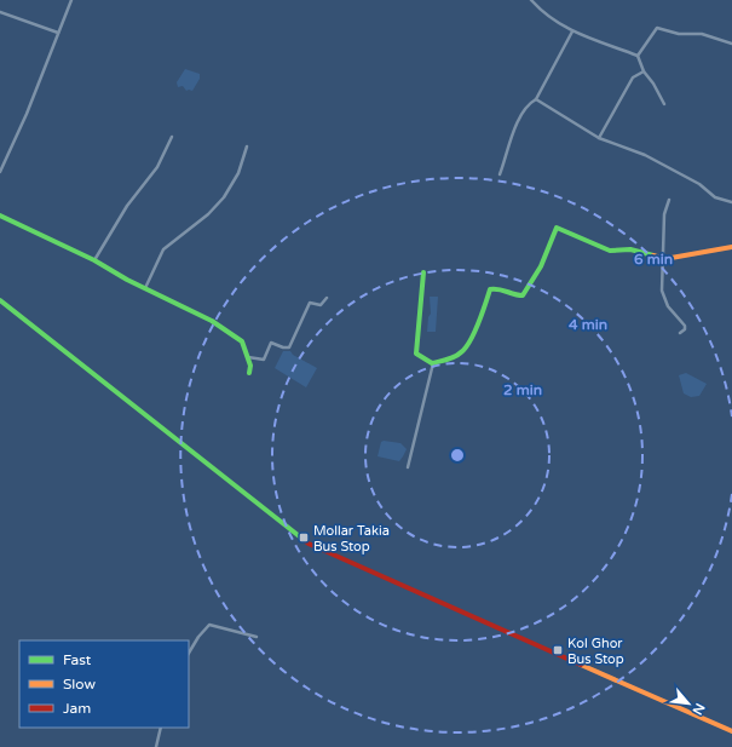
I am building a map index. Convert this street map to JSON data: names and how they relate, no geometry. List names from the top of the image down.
{
  "places": {
    "transit": ["Mollar Takia Bus Stop", "Kol Ghor Bus Stop"]
  },
  "legend": ["Fast", "Slow", "Jam"],
  "north": "bottom right",
  "rings": ["6 min", "4 min", "2 min"]
}
